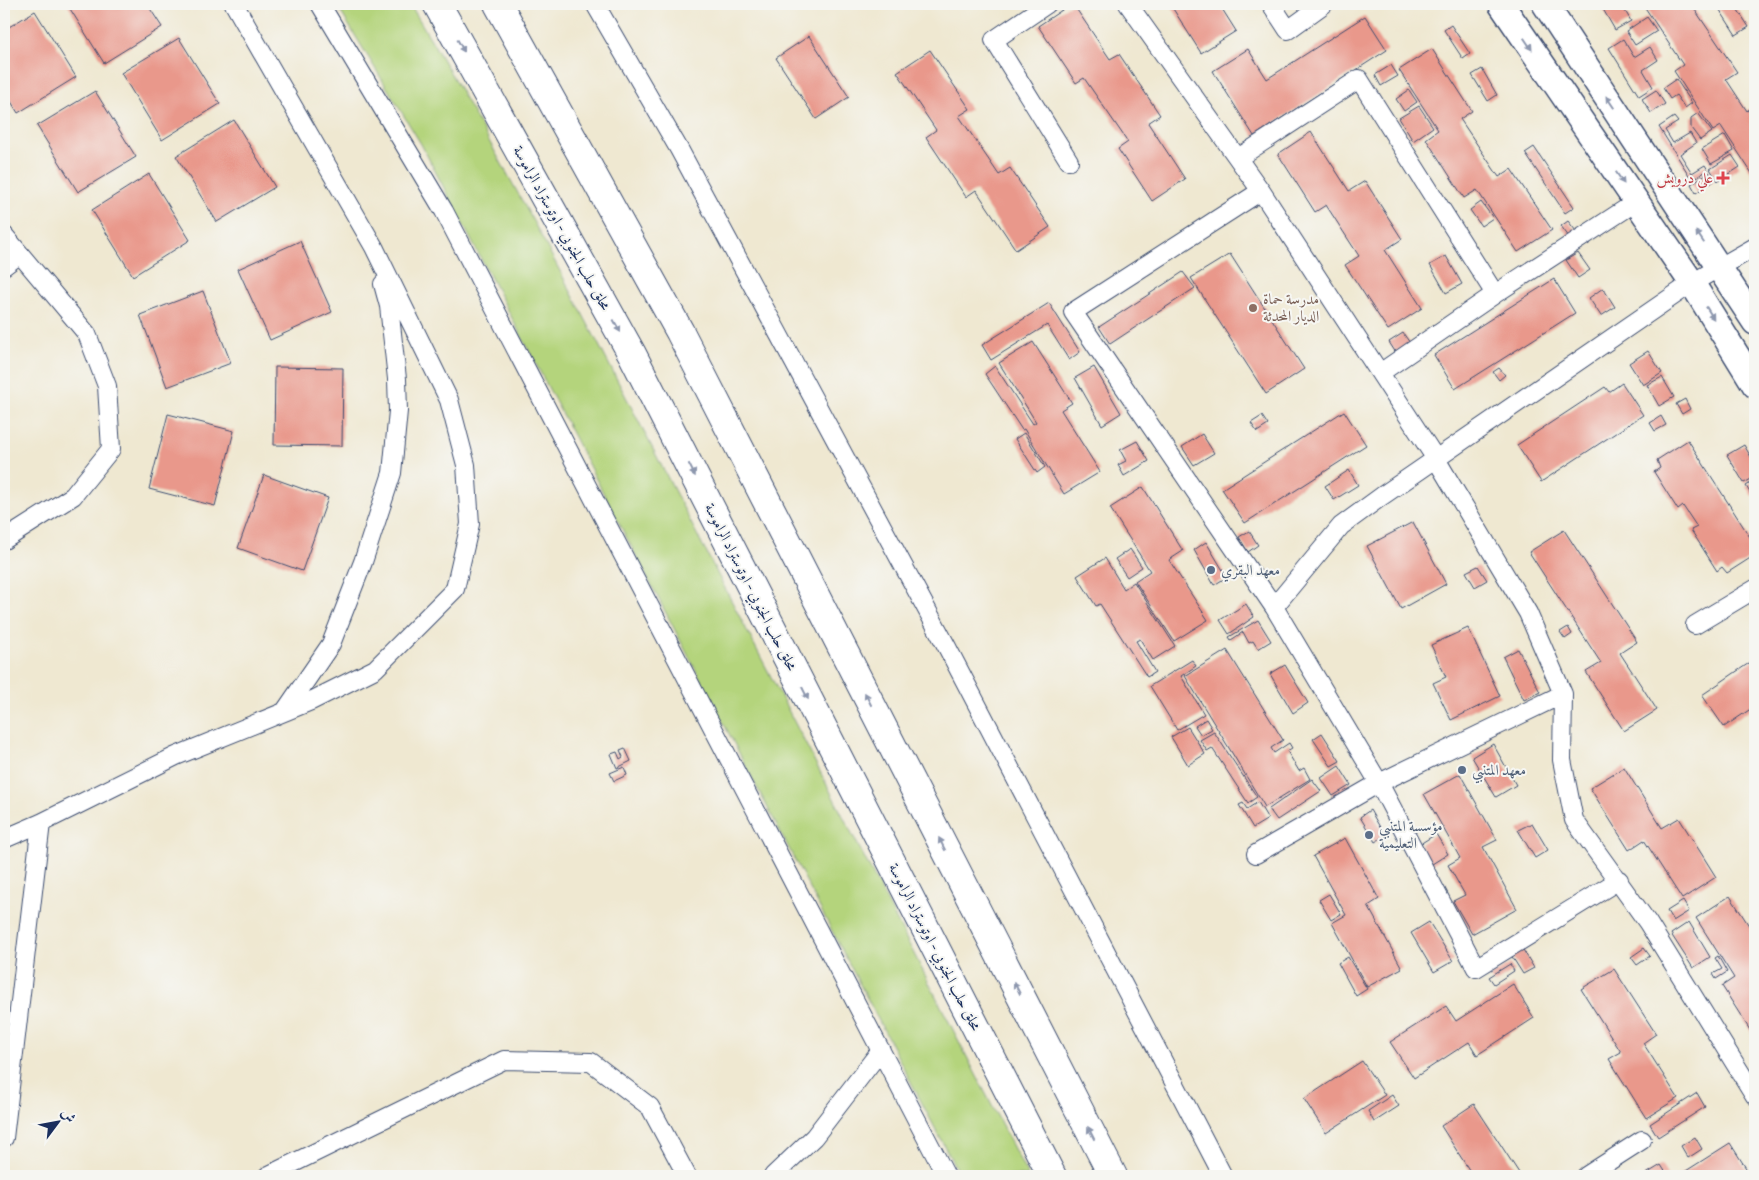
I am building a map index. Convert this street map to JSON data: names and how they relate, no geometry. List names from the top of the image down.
{
  "streets": {
    "highway": ["محلق حلب الجنوبي - اوتوستراد الراموسة"]
  },
  "places": {
    "health": ["علي درويش"],
    "other": [
      "مدرسة حماة الديار المحدثة",
      "معهد البقري",
      "معهد المتنبي",
      "مؤسسة المتنبي التعليمية"
    ]
  },
  "north": "top right"
}
